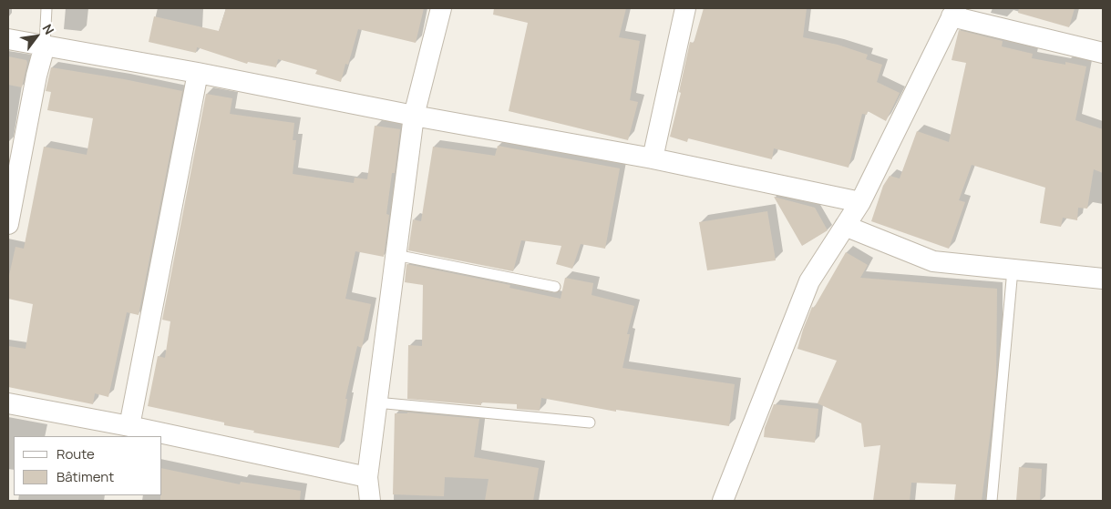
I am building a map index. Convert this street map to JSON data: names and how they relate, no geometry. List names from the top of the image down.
{
  "legend": ["Route", "Bâtiment"],
  "north": "top right"
}
